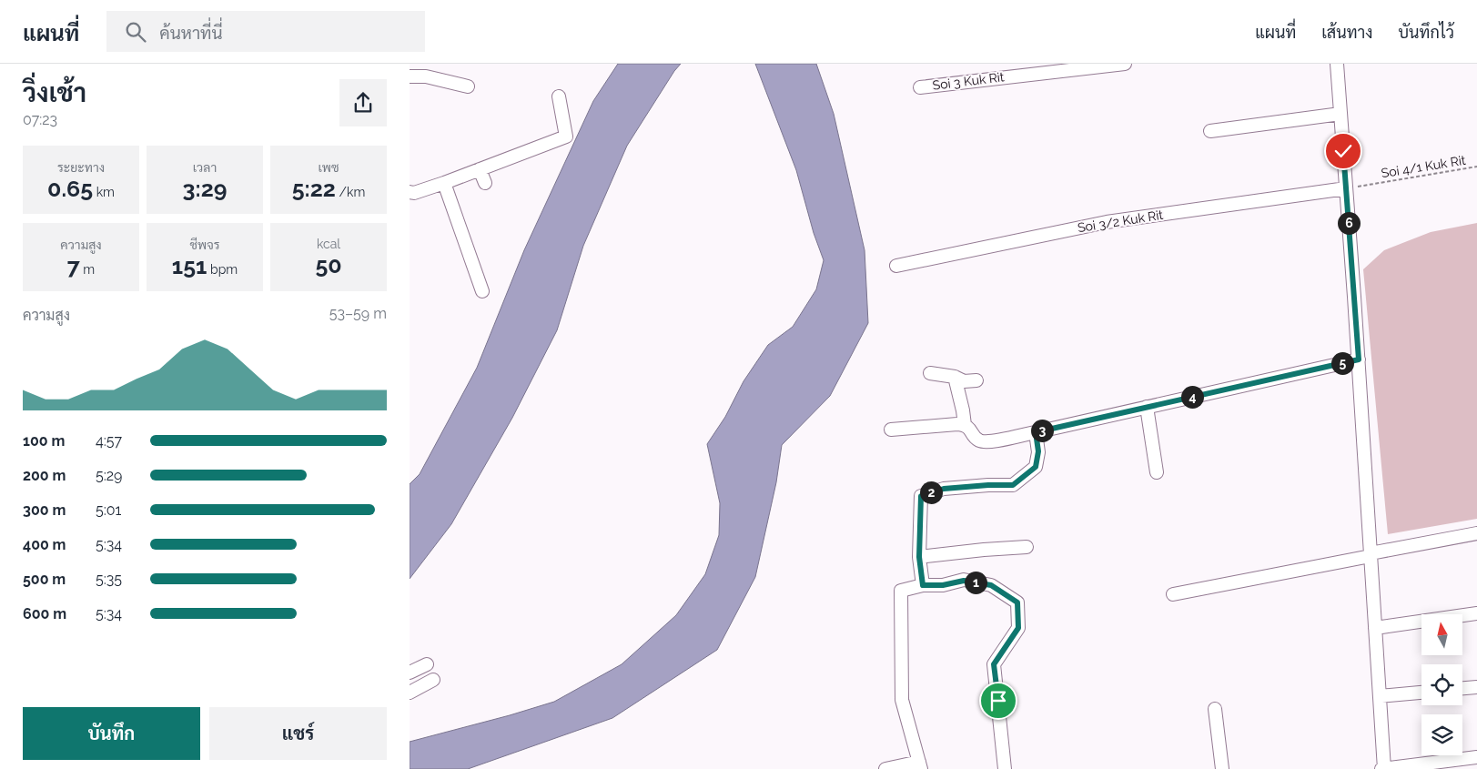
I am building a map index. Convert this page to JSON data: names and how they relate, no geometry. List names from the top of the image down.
{
  "streets": {
    "street": ["Soi 3 Kuk Rit", "Soi 3/2 Kuk Rit"],
    "path": ["Soi 4/1 Kuk Rit"]
  },
  "crossings": [
    ["Soi 4/1 Kuk Rit", "Soi 3/2 Kuk Rit"]
  ],
  "north": "top",
  "page": {
    "header": "แผนที่",
    "search": "ค้นหาที่นี่",
    "nav": ["แผนที่", "เส้นทาง", "บันทึกไว้"],
    "heading": ["วิ่งเช้า", "07:23"],
    "stats": [
      ["ระยะทาง", "0.65 km"],
      ["เวลา", "3:29"],
      ["เพซ", "5:22 /km"],
      ["ความสูง", "7 m"],
      ["ชีพจร", "151 bpm"],
      ["kcal", "50"]
    ],
    "pins": [
      "6",
      "5",
      "4",
      "3",
      "2",
      "1"
    ],
    "chart": ["ความสูง", "53–59 m"],
    "list": [
      {
        "name": "100 m",
        "note": "4:57"
      },
      {
        "name": "200 m",
        "note": "5:29"
      },
      {
        "name": "300 m",
        "note": "5:01"
      },
      {
        "name": "400 m",
        "note": "5:34"
      },
      {
        "name": "500 m",
        "note": "5:35"
      },
      {
        "name": "600 m",
        "note": "5:34"
      }
    ],
    "buttons": ["บันทึก", "แชร์"]
  }
}
